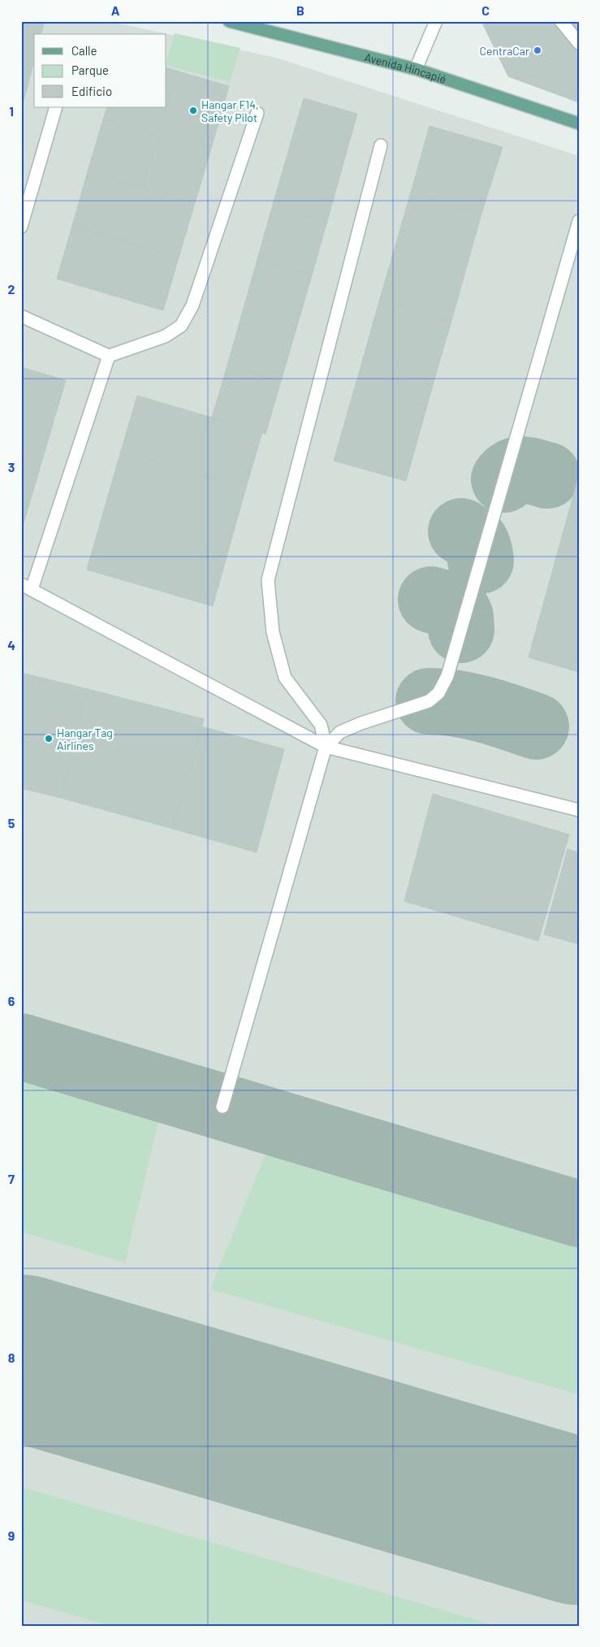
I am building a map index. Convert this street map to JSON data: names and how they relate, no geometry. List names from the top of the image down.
{
  "streets": {
    "main road": ["Avenida Hincapié"]
  },
  "places": ["CentraCar", "Hangar F14, Safety Pilot", "Hangar Tag Airlines"],
  "legend": ["Calle", "Parque", "Edificio"],
  "grid": {
    "columns": ["A", "B", "C"],
    "rows": [
      "1",
      "2",
      "3",
      "4",
      "5",
      "6",
      "7",
      "8",
      "9"
    ]
  }
}
